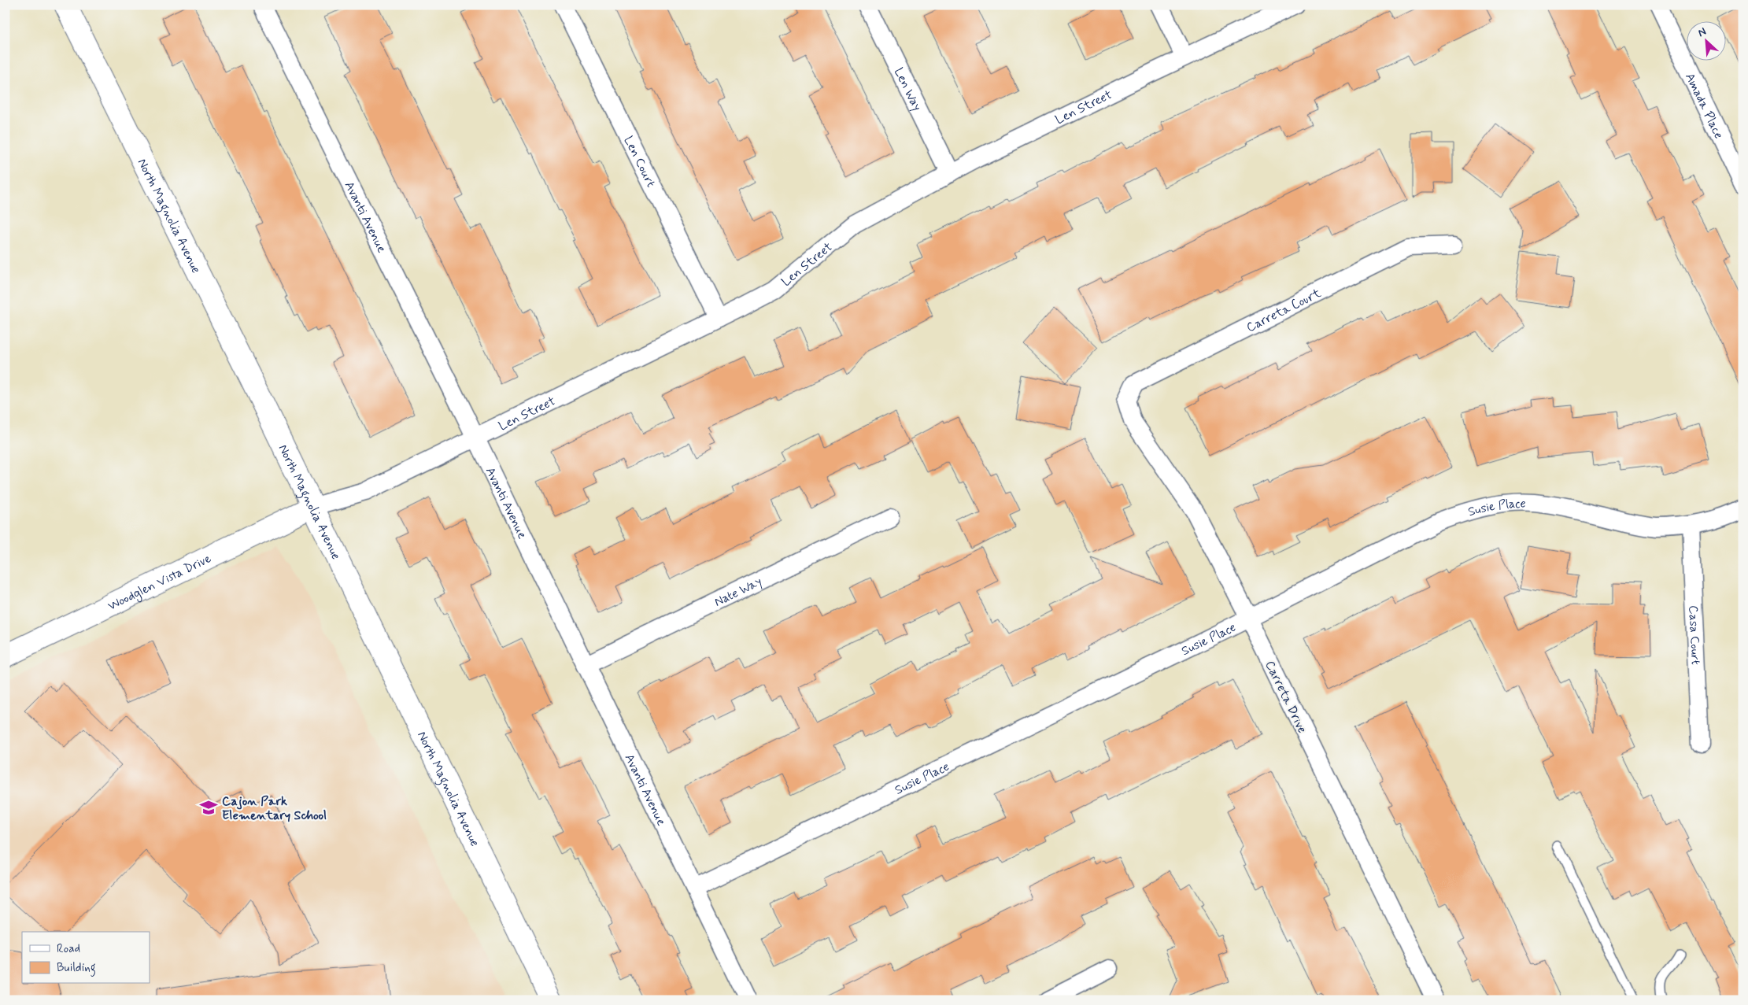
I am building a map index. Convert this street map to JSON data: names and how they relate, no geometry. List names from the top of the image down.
{
  "streets": {
    "main road": ["North Magnolia Avenue", "Woodglen Vista Drive"],
    "street": [
      "Len Way",
      "Amada Place",
      "Len Street",
      "Len Court",
      "Avanti Avenue",
      "Carreta Court",
      "Susie Place",
      "Nate Way",
      "Casa Court",
      "Carreta Drive"
    ]
  },
  "crossings": [
    ["Len Way", "Len Street"],
    ["Len Street", "Len Court"],
    ["Len Street", "North Magnolia Avenue"],
    ["Len Street", "Avanti Avenue"],
    ["Len Street", "Woodglen Vista Drive"],
    ["North Magnolia Avenue", "Woodglen Vista Drive"],
    ["Avanti Avenue", "Susie Place"],
    ["Avanti Avenue", "Nate Way"],
    ["Carreta Court", "Carreta Drive"],
    ["Susie Place", "Casa Court"],
    ["Susie Place", "Carreta Drive"]
  ],
  "places": {
    "school or university": ["Cajon Park Elementary School"]
  },
  "legend": ["Road", "Building"],
  "north": "top left"
}
